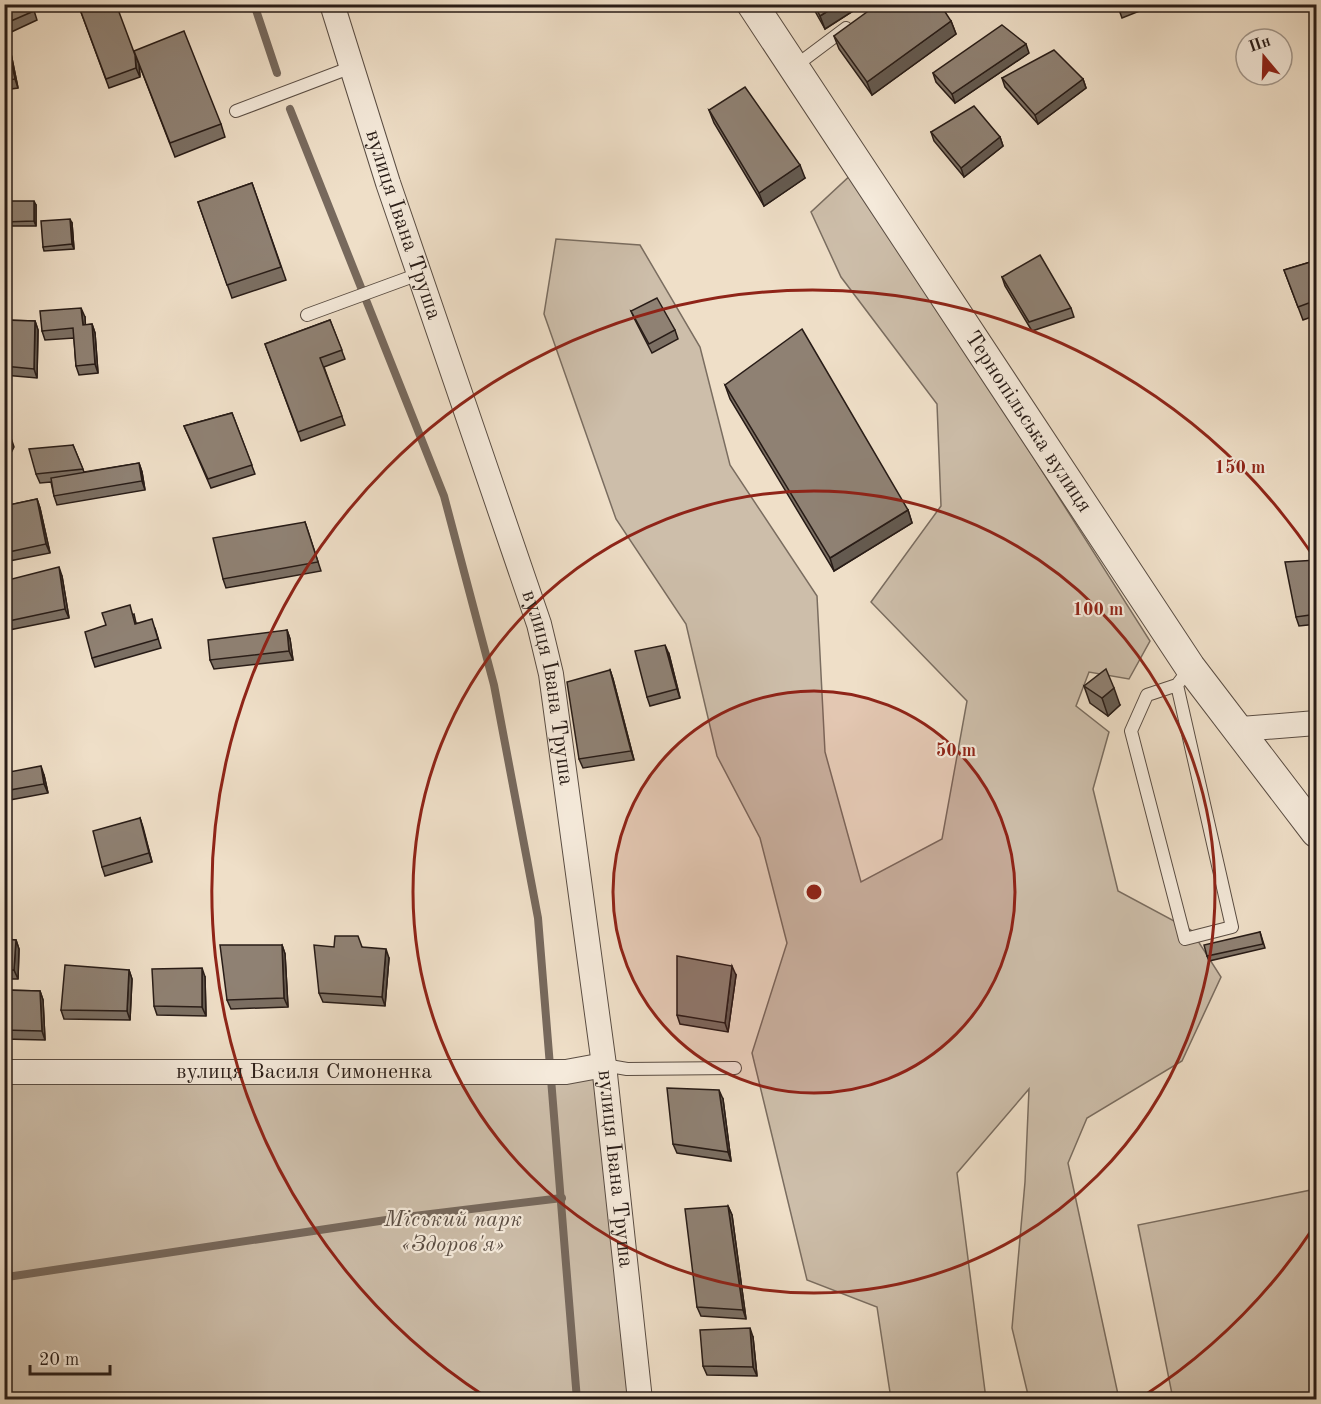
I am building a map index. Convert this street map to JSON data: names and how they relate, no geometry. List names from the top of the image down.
{
  "streets": {
    "street": ["вулиця Івана Труша", "Тернопільська вулиця", "вулиця Василя Симоненка"]
  },
  "crossings": [
    ["вулиця Івана Труша", "вулиця Василя Симоненка"]
  ],
  "parks": ["Міський парк «Здоров'я»"],
  "scale_bar": "20 m",
  "north": "top",
  "rings": ["150 m", "100 m", "50 m"]
}
